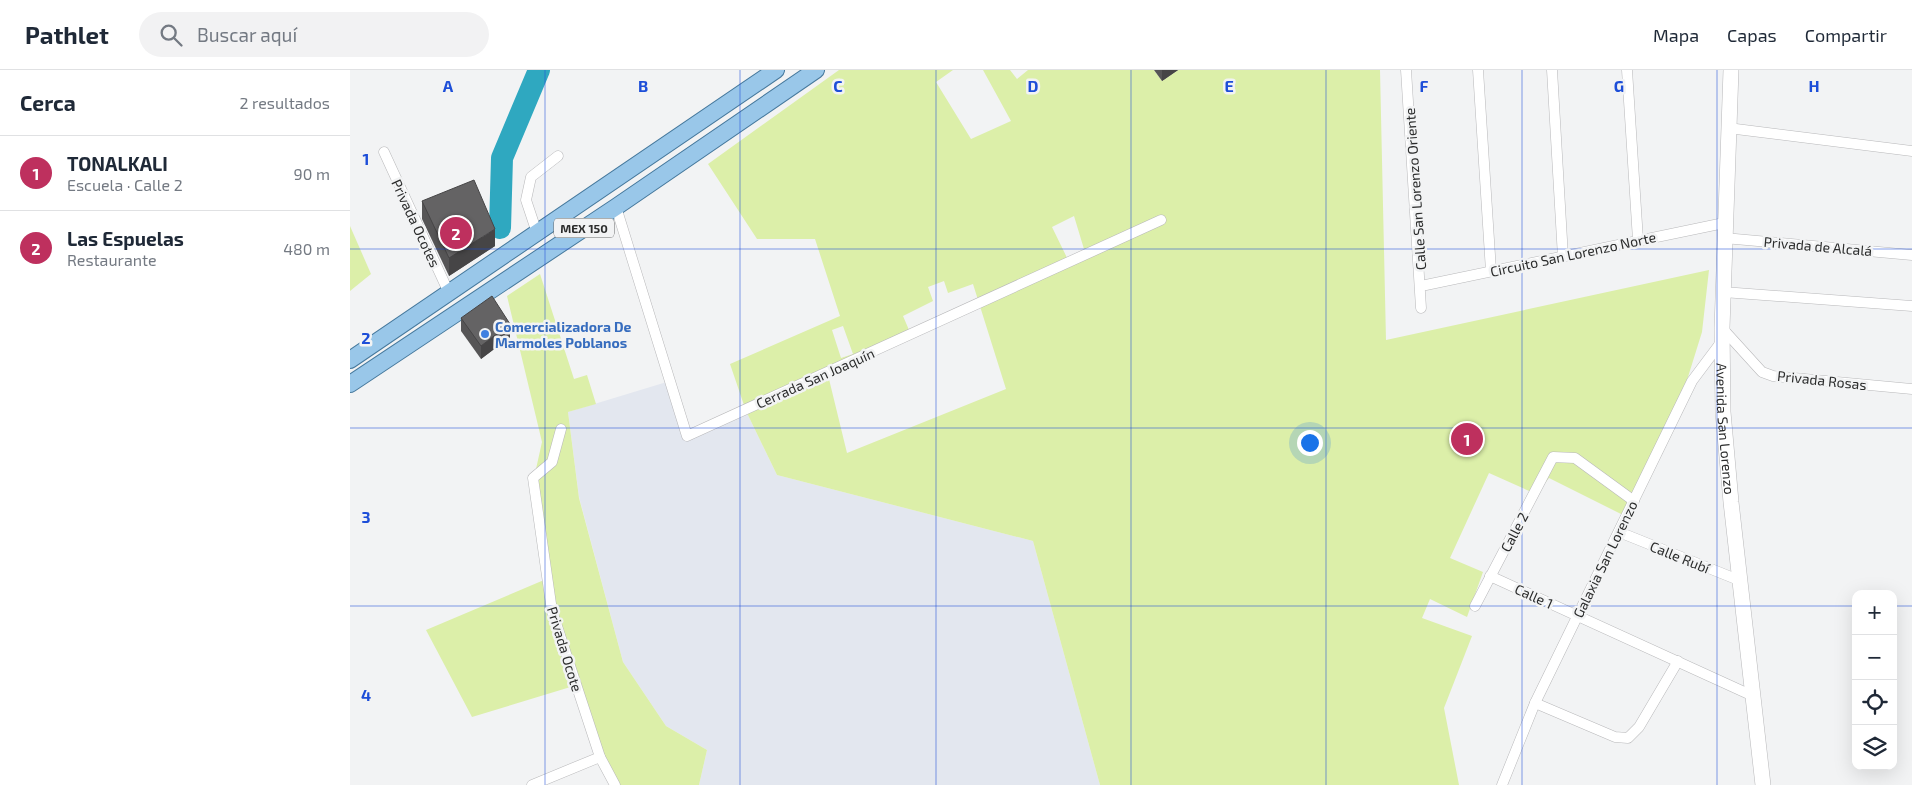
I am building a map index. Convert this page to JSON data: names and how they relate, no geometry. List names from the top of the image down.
{
  "streets": {
    "main road": ["MEX 150"],
    "street": [
      "Calle San Lorenzo Oriente",
      "Privada Ocotes",
      "Privada de Alcalá",
      "Circuito San Lorenzo Norte",
      "Cerrada San Joaquín",
      "Privada Rosas",
      "Avenida San Lorenzo",
      "Calle 2",
      "Calle Rubí",
      "Galaxia San Lorenzo",
      "Calle 1",
      "Privada Ocote"
    ]
  },
  "crossings": [
    ["Calle San Lorenzo Oriente", "Circuito San Lorenzo Norte"],
    ["Privada Ocotes", "MEX 150"],
    ["MEX 150", "Cerrada San Joaquín"],
    ["Privada de Alcalá", "Avenida San Lorenzo"],
    ["Circuito San Lorenzo Norte", "Avenida San Lorenzo"],
    ["Privada Rosas", "Avenida San Lorenzo"],
    ["Privada Rosas", "Galaxia San Lorenzo"],
    ["Avenida San Lorenzo", "Calle Rubí"],
    ["Avenida San Lorenzo", "Galaxia San Lorenzo"],
    ["Avenida San Lorenzo", "Calle 1"],
    ["Calle 2", "Galaxia San Lorenzo"],
    ["Calle 2", "Calle 1"],
    ["Calle Rubí", "Galaxia San Lorenzo"],
    ["Galaxia San Lorenzo", "Calle 1"]
  ],
  "places": ["Comercializadora De Marmoles Poblanos"],
  "page": {
    "header": "Pathlet",
    "search": "Buscar aquí",
    "nav": ["Mapa", "Capas", "Compartir"],
    "heading": ["Cerca", "2 resultados"],
    "list": [
      {
        "mark": "1",
        "name": "TONALKALI",
        "note": "Escuela · Calle 2",
        "value": "90 m"
      },
      {
        "mark": "2",
        "name": "Las Espuelas",
        "note": "Restaurante",
        "value": "480 m"
      }
    ],
    "pins": ["2", "1"],
    "map_buttons": ["+", "−"]
  },
  "grid": {
    "columns": [
      "A",
      "B",
      "C",
      "D",
      "E",
      "F",
      "G",
      "H"
    ],
    "rows": [
      "1",
      "2",
      "3",
      "4"
    ]
  }
}
